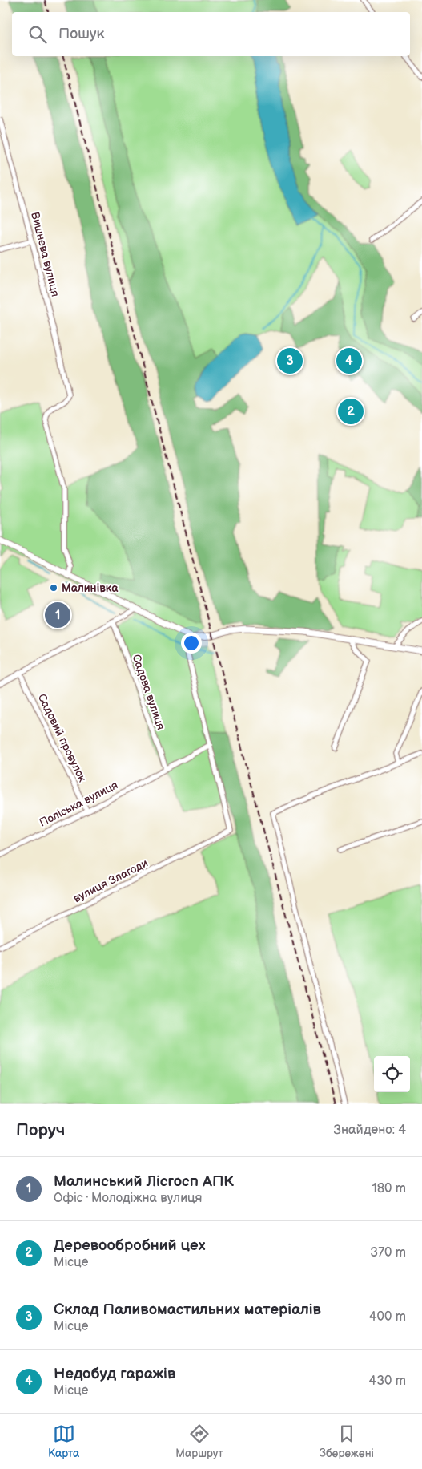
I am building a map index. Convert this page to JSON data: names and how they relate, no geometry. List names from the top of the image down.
{
  "streets": {
    "street": [
      "Вишнева вулиця",
      "Садова вулиця",
      "Садовий провулок",
      "Поліська вулиця",
      "вулиця Злагоди"
    ]
  },
  "crossings": [
    ["Садова вулиця", "Поліська вулиця"],
    ["Садовий провулок", "Поліська вулиця"],
    ["Поліська вулиця", "вулиця Злагоди"]
  ],
  "places": ["Малинівка"],
  "page": {
    "search": "Пошук",
    "pins": [
      "3",
      "4",
      "2",
      "1"
    ],
    "heading": ["Поруч", "Знайдено: 4"],
    "list": [
      {
        "mark": "1",
        "name": "Малинський Лісгосп АПК",
        "note": "Офіс · Молодіжна вулиця",
        "value": "180 m"
      },
      {
        "mark": "2",
        "name": "Деревообробний цех",
        "note": "Місце",
        "value": "370 m"
      },
      {
        "mark": "3",
        "name": "Склад Паливомастильних матеріалів",
        "note": "Місце",
        "value": "400 m"
      },
      {
        "mark": "4",
        "name": "Недобуд гаражів",
        "note": "Місце",
        "value": "430 m"
      }
    ],
    "nav": ["Карта", "Маршрут", "Збережені"]
  }
}
